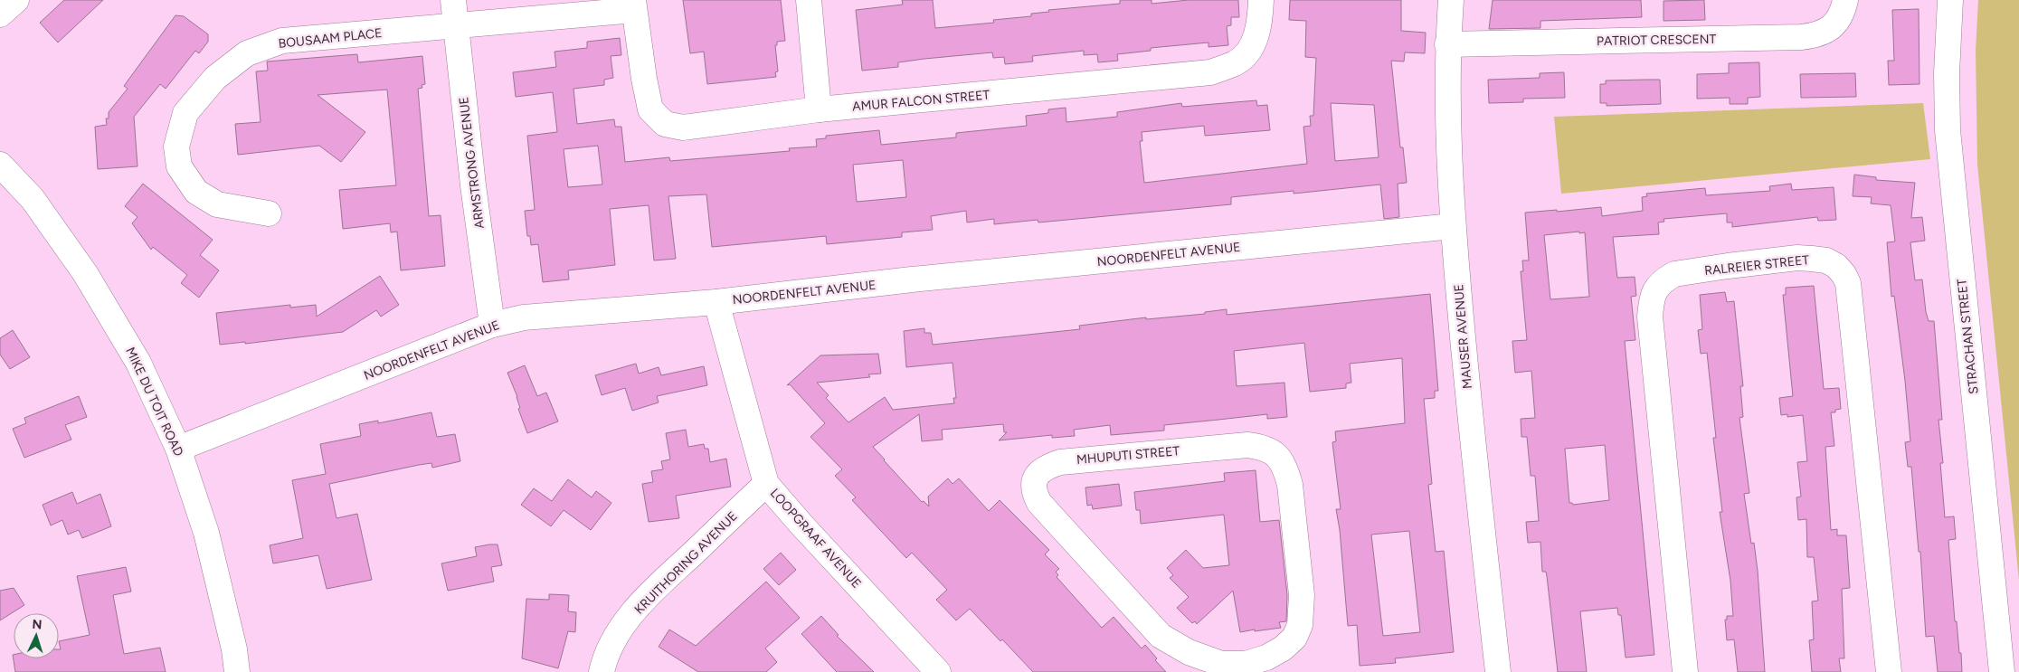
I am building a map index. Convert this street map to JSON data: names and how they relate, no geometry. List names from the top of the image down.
{
  "streets": {
    "street": [
      "BOUSAAM PLACE",
      "PATRIOT CRESCENT",
      "AMUR FALCON STREET",
      "ARMSTRONG AVENUE",
      "NOORDENFELT AVENUE",
      "RALREIER STREET",
      "MAUSER AVENUE",
      "STRACHAN STREET",
      "MIKE DU TOIT ROAD",
      "MHUPUTI STREET",
      "LOOPGRAAF AVENUE",
      "KRUITHORING AVENUE"
    ]
  },
  "crossings": [
    ["BOUSAAM PLACE", "AMUR FALCON STREET"],
    ["BOUSAAM PLACE", "ARMSTRONG AVENUE"],
    ["PATRIOT CRESCENT", "MAUSER AVENUE"],
    ["ARMSTRONG AVENUE", "NOORDENFELT AVENUE"],
    ["NOORDENFELT AVENUE", "MAUSER AVENUE"],
    ["NOORDENFELT AVENUE", "MIKE DU TOIT ROAD"],
    ["NOORDENFELT AVENUE", "LOOPGRAAF AVENUE"],
    ["LOOPGRAAF AVENUE", "KRUITHORING AVENUE"]
  ],
  "north": "top"
}
